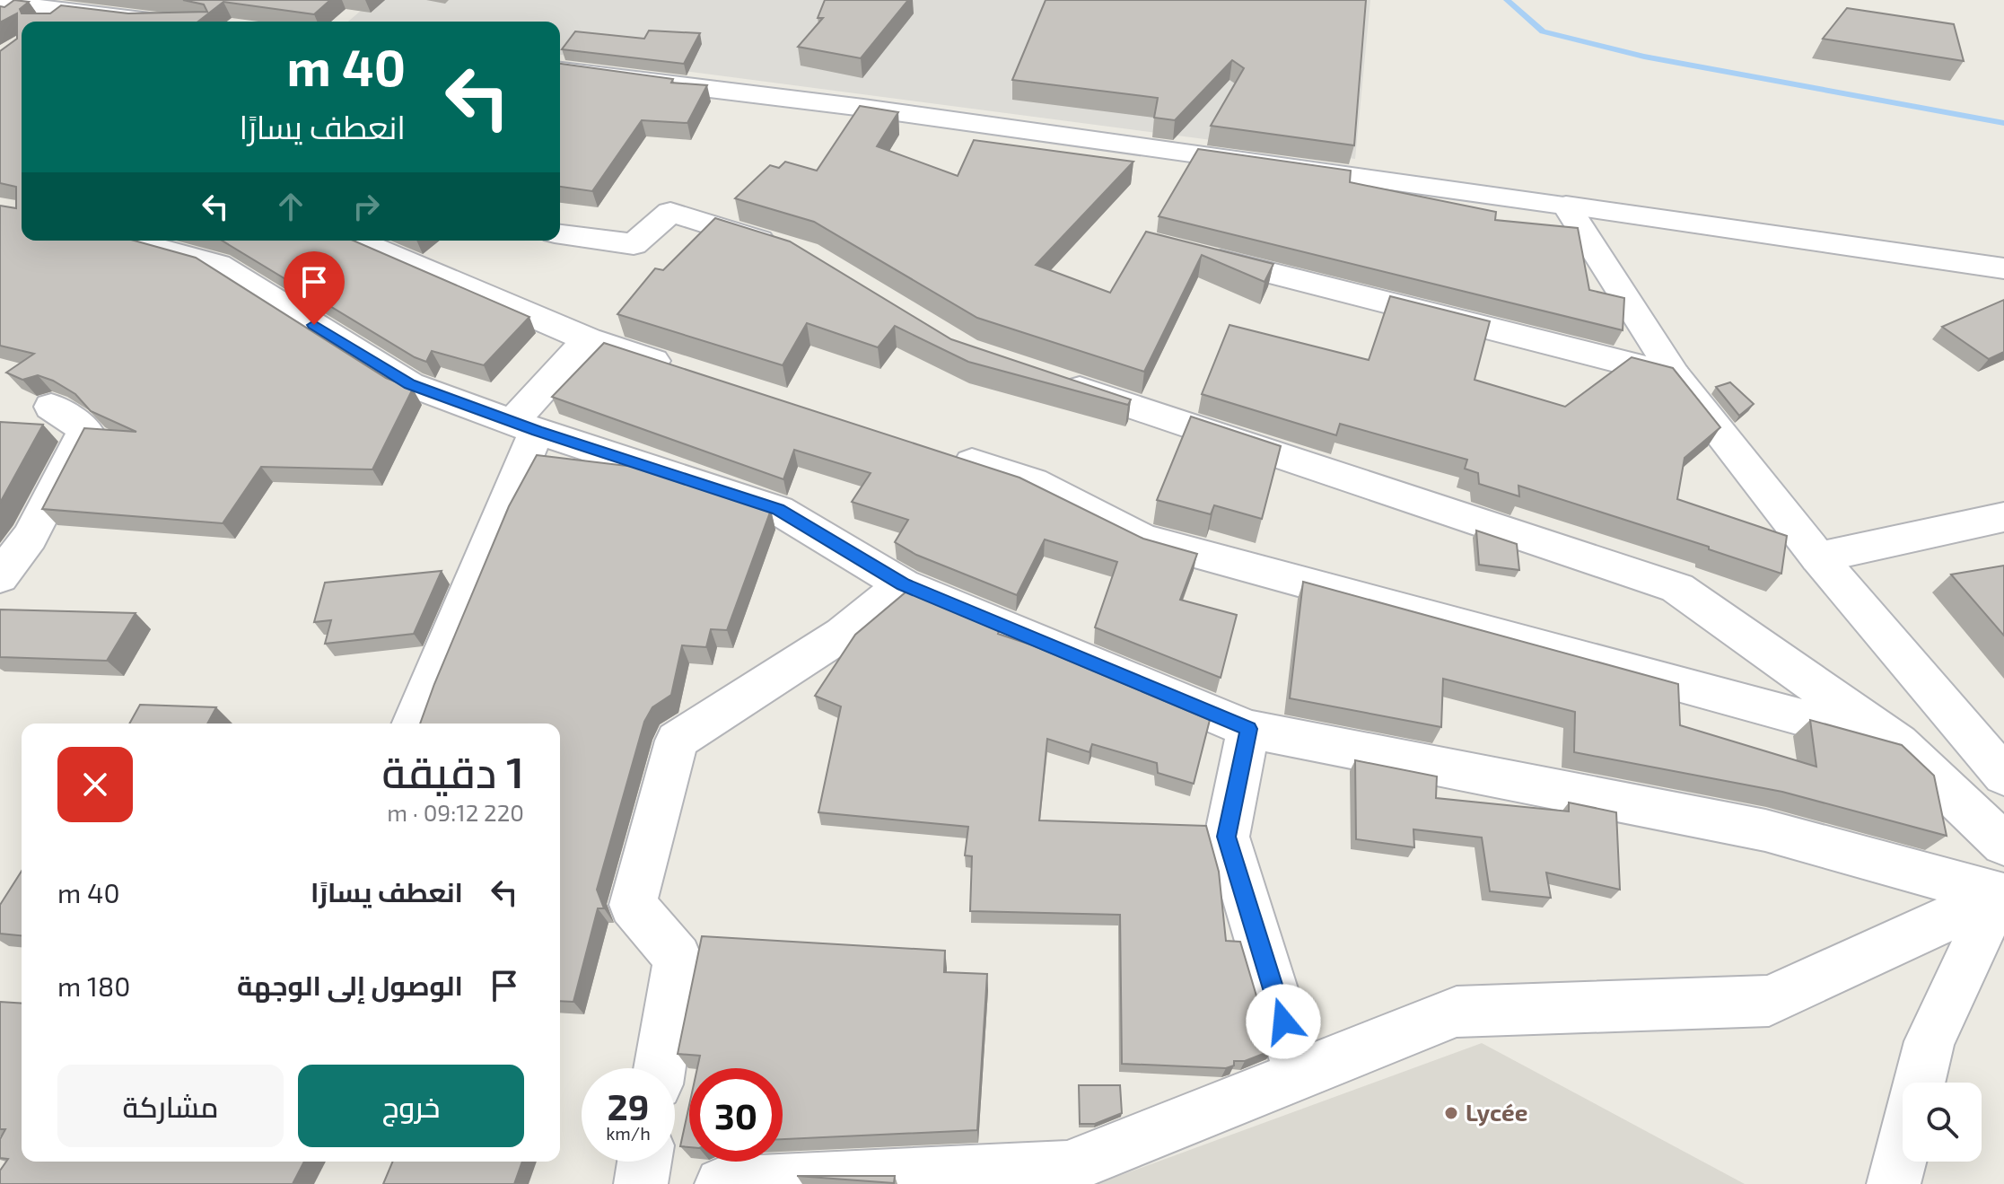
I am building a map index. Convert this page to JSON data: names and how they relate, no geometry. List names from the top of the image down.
{
  "places": ["Lycée"],
  "page": {
    "turn": ["40 m", "انعطف يسارًا"],
    "heading": ["1 دقيقة", "220 m · 09:12"],
    "list": [
      {
        "name": "انعطف يسارًا",
        "value": "40 m"
      },
      {
        "name": "الوصول إلى الوجهة",
        "value": "180 m"
      }
    ],
    "buttons": ["خروج", "مشاركة"],
    "speed": "29 km/h",
    "limit": "30"
  }
}
